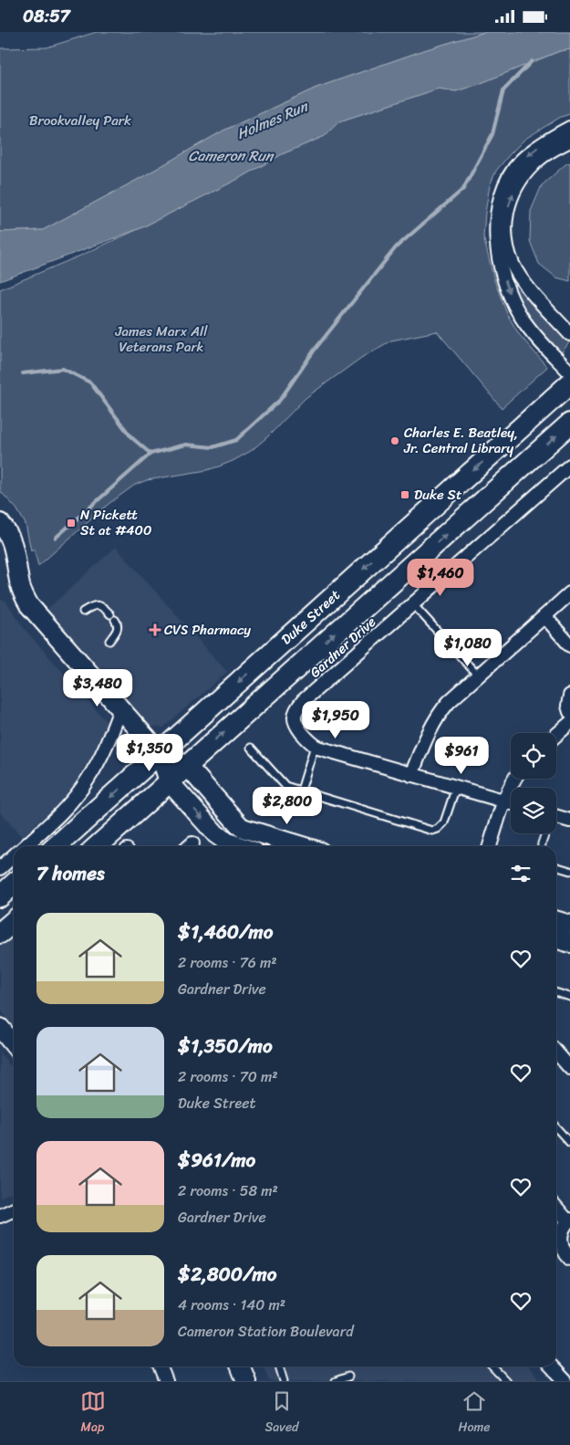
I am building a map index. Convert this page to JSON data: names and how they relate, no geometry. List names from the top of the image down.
{
  "streets": {
    "main road": ["Duke Street"],
    "street": ["Gardner Drive"]
  },
  "water": ["Holmes Run", "Cameron Run"],
  "parks": ["Brookvalley Park", "James Marx All Veterans Park"],
  "places": {
    "other": ["Charles E. Beatley, Jr. Central Library"],
    "transit": ["Duke St", "N Pickett St at #400"],
    "health": ["CVS Pharmacy"]
  },
  "page": {
    "status": "08:57",
    "price": [
      "$1,460",
      "$1,080",
      "$3,480",
      "$1,950",
      "$1,350",
      "$961",
      "$2,800"
    ],
    "heading": "7 homes",
    "list": [
      {
        "name": "$1,460/mo",
        "note": "2 rooms · 76 m² · Gardner Drive"
      },
      {
        "name": "$1,350/mo",
        "note": "2 rooms · 70 m² · Duke Street"
      },
      {
        "name": "$961/mo",
        "note": "2 rooms · 58 m² · Gardner Drive"
      },
      {
        "name": "$2,800/mo",
        "note": "4 rooms · 140 m² · Cameron Station Boulevard"
      }
    ],
    "tabs": ["Map", "Saved", "Home"]
  }
}
